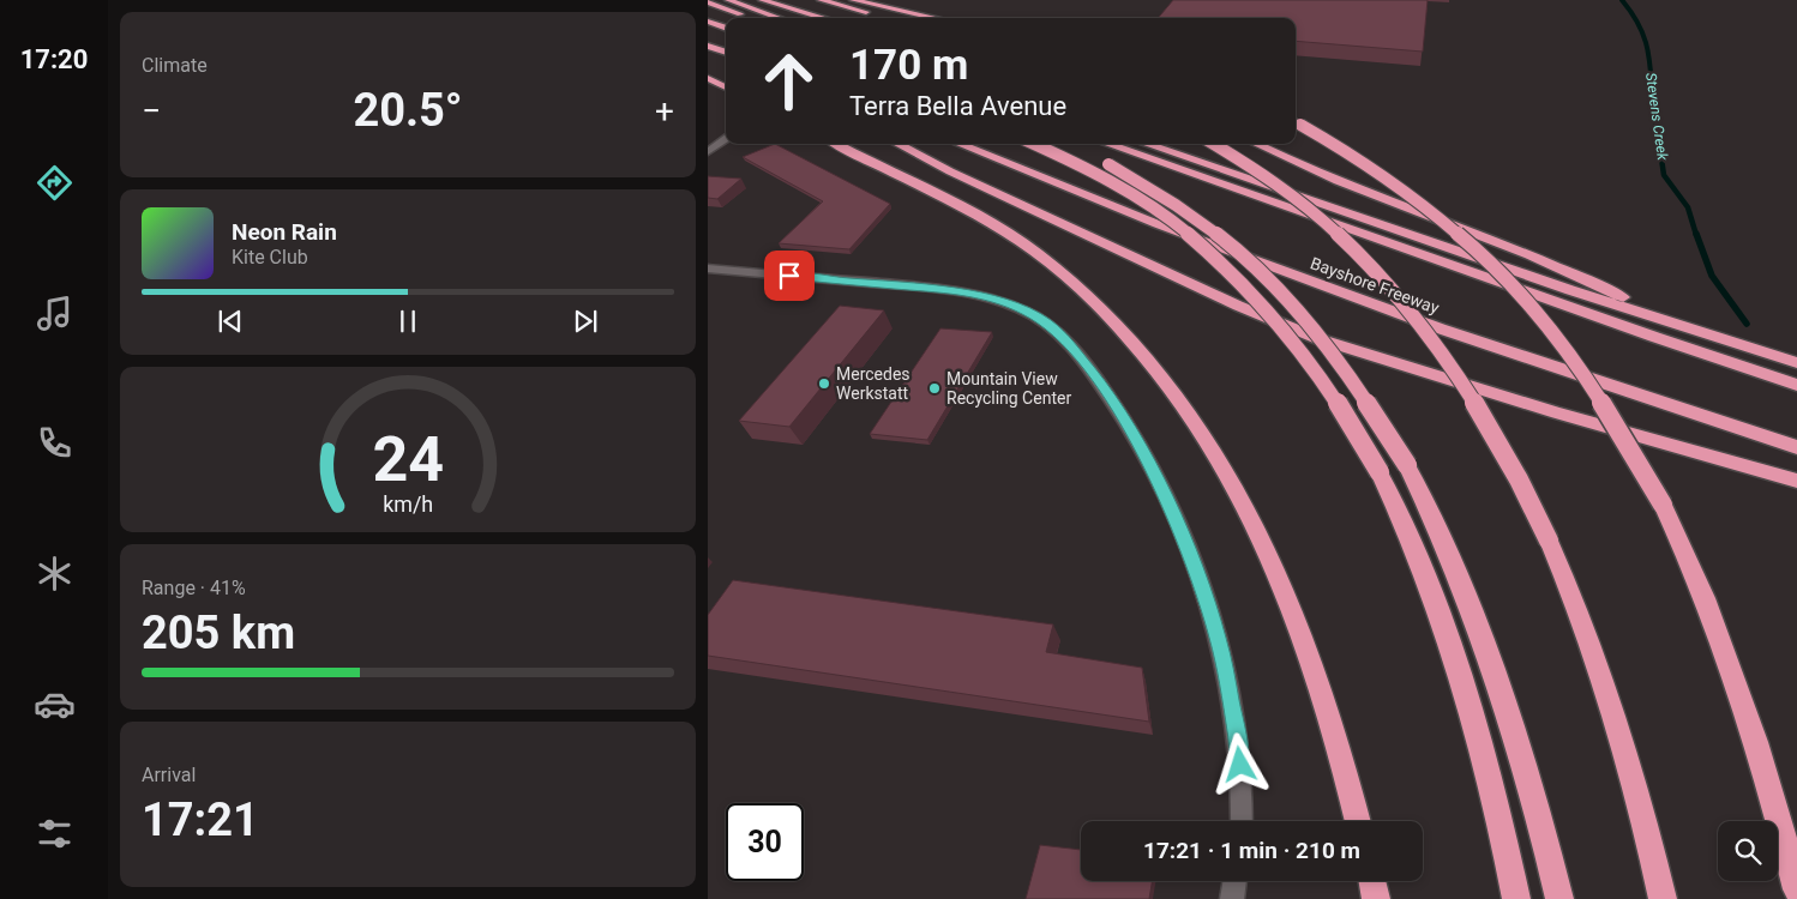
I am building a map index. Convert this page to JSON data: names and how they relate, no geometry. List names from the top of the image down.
{
  "streets": {
    "highway": ["Bayshore Freeway"]
  },
  "water": ["Stevens Creek"],
  "places": ["Mercedes Werkstatt", "Mountain View Recycling Center"],
  "page": {
    "tabs": "17:20",
    "tile": [
      "Climate",
      ["Range · 41%", "205 km"],
      ["Arrival", "17:21"]
    ],
    "turn": ["170 m", "Terra Bella Avenue"],
    "heat": ["−", "20.5°", "+"],
    "song": ["Neon Rain", "Kite Club"],
    "limit": "30",
    "trip": "17:21 · 1 min · 210 m",
    "gauge": ["24", "km/h"]
  }
}
